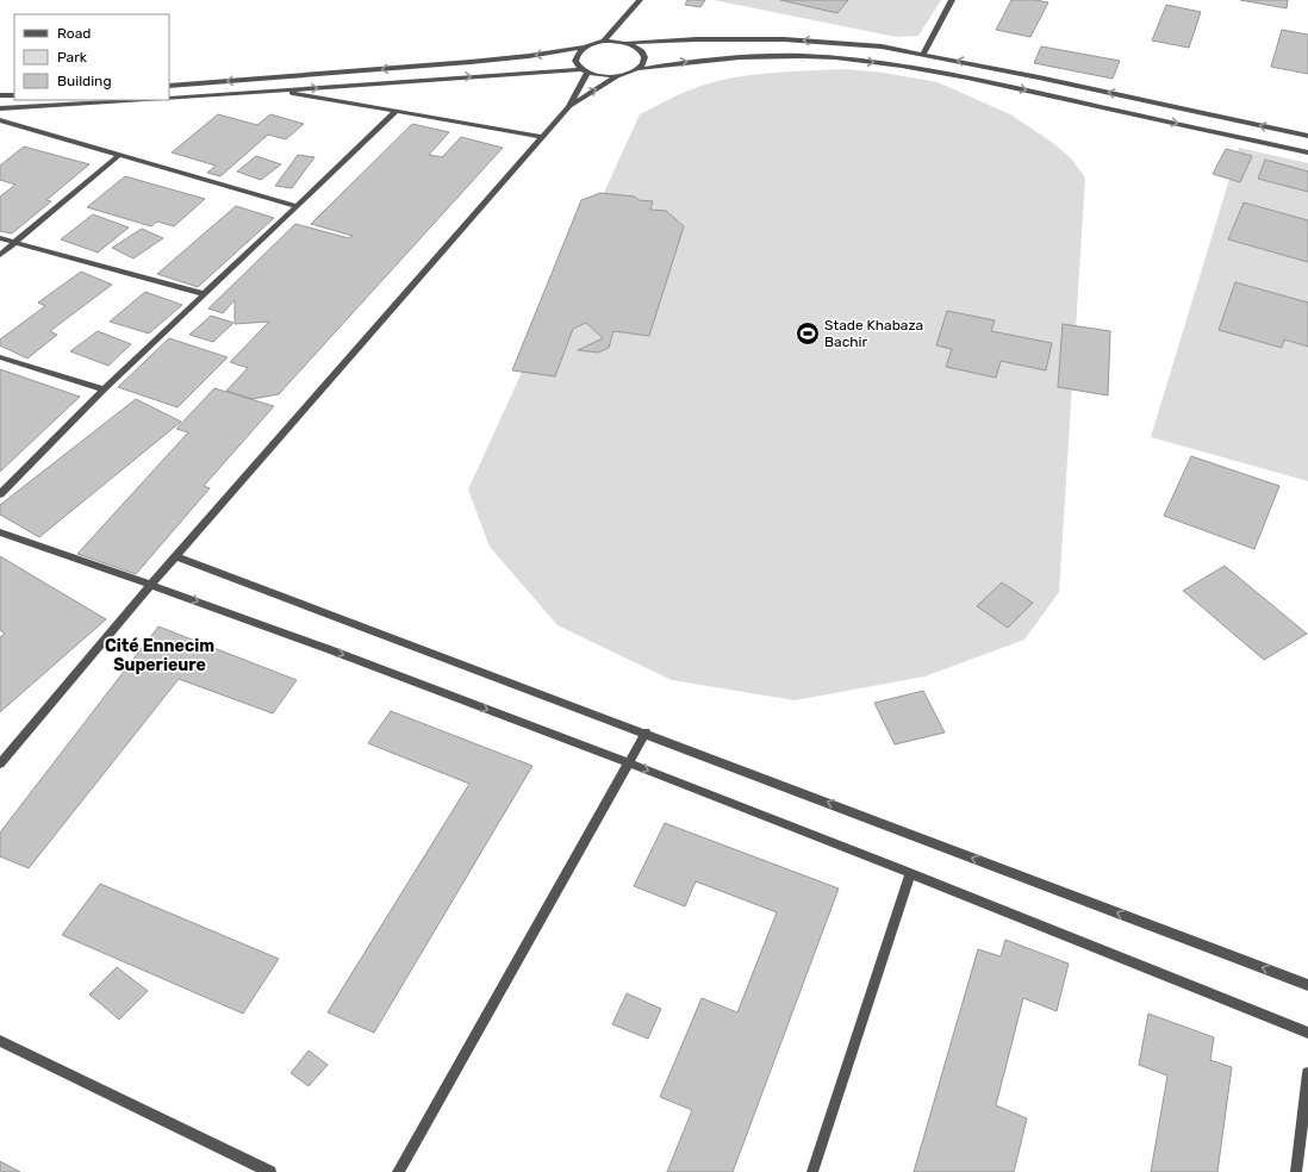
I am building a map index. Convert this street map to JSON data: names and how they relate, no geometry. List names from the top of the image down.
{
  "districts": ["Cité Ennecim Superieure"],
  "places": {
    "sports": ["Stade Khabaza Bachir"]
  },
  "legend": ["Road", "Park", "Building"]
}
